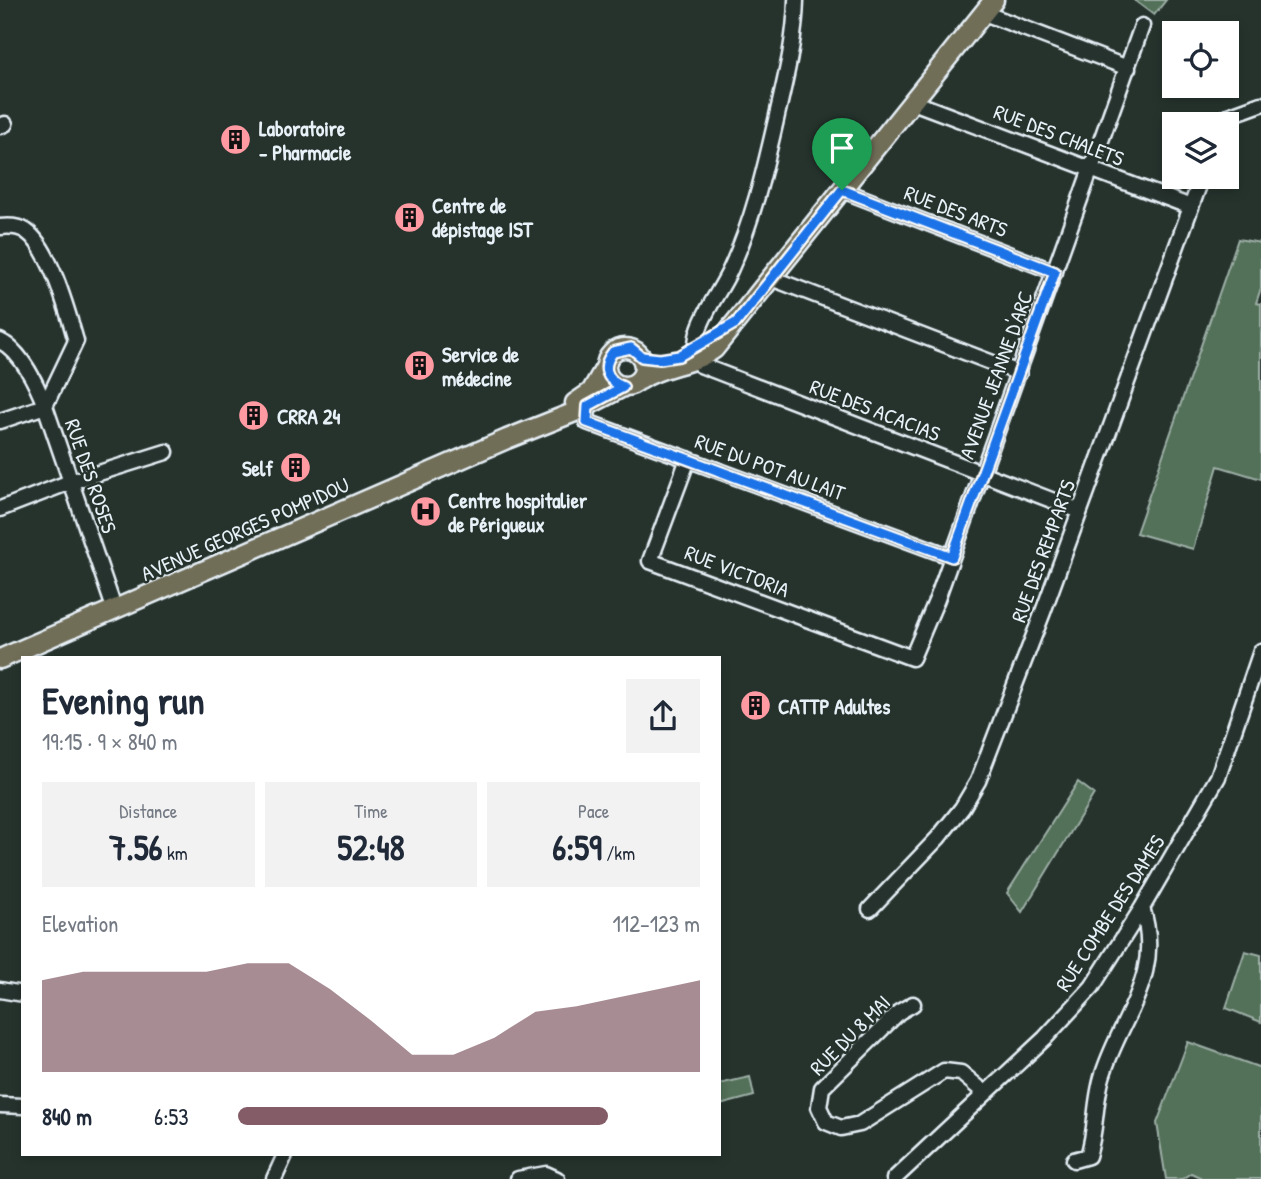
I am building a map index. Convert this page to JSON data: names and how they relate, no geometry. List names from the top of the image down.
{
  "streets": {
    "main road": ["AVENUE GEORGES POMPIDOU"],
    "street": [
      "RUE DES CHALETS",
      "RUE DES ARTS",
      "AVENUE JEANNE D'ARC",
      "RUE DES ACACIAS",
      "RUE DU POT AU LAIT",
      "RUE DES ROSES",
      "RUE DES REMPARTS",
      "RUE VICTORIA",
      "RUE COMBE DES DAMES",
      "RUE DU 8 MAI"
    ]
  },
  "crossings": [
    ["RUE DES CHALETS", "AVENUE JEANNE D'ARC"],
    ["RUE DES CHALETS", "AVENUE GEORGES POMPIDOU"],
    ["RUE DES CHALETS", "RUE DES REMPARTS"],
    ["RUE DES ARTS", "AVENUE JEANNE D'ARC"],
    ["RUE DES ARTS", "AVENUE GEORGES POMPIDOU"],
    ["AVENUE JEANNE D'ARC", "RUE DES ACACIAS"],
    ["AVENUE JEANNE D'ARC", "RUE DU POT AU LAIT"],
    ["AVENUE JEANNE D'ARC", "RUE VICTORIA"],
    ["RUE DES ACACIAS", "AVENUE GEORGES POMPIDOU"],
    ["RUE DES ACACIAS", "RUE DES REMPARTS"],
    ["RUE DU POT AU LAIT", "AVENUE GEORGES POMPIDOU"],
    ["RUE DU POT AU LAIT", "RUE VICTORIA"],
    ["RUE DES ROSES", "AVENUE GEORGES POMPIDOU"],
    ["RUE COMBE DES DAMES", "RUE DU 8 MAI"]
  ],
  "places": {
    "building": [
      "Laboratoire - Pharmacie",
      "Centre de dépistage IST",
      "Service de médecine",
      "CRRA 24",
      "Self",
      "CATTP Adultes"
    ],
    "hospital": ["Centre hospitalier de Périgueux"]
  },
  "page": {
    "heading": ["Evening run", "19:15 · 9 × 840 m"],
    "stats": [
      ["Distance", "7.56 km"],
      ["Time", "52:48"],
      ["Pace", "6:59 /km"]
    ],
    "chart": ["Elevation", "112–123 m"],
    "list": [
      {
        "name": "840 m",
        "note": "6:53"
      }
    ]
  }
}
